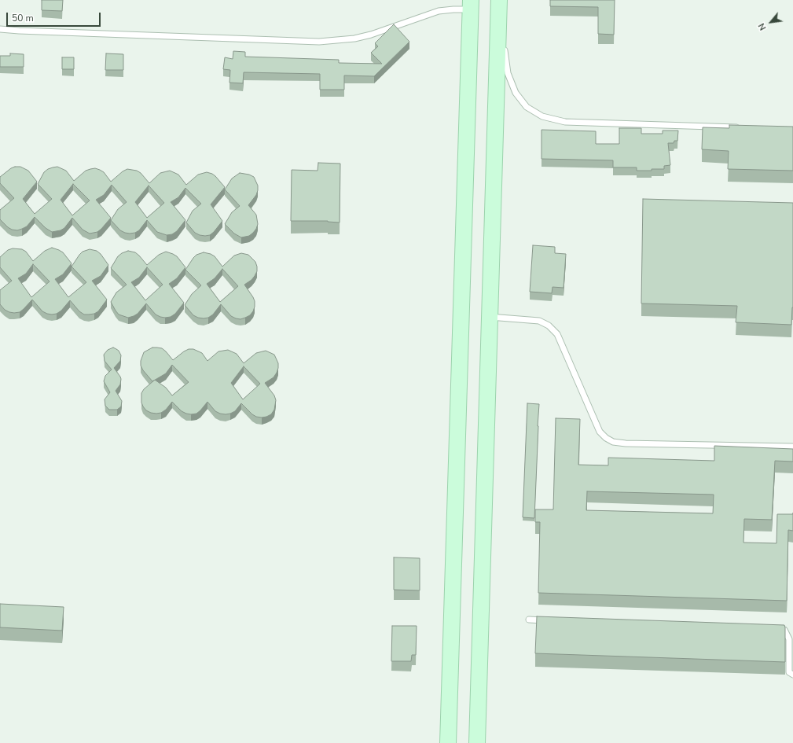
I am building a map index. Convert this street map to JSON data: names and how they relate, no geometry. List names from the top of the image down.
{
  "scale_bar": "50 m",
  "north": "bottom left"
}
